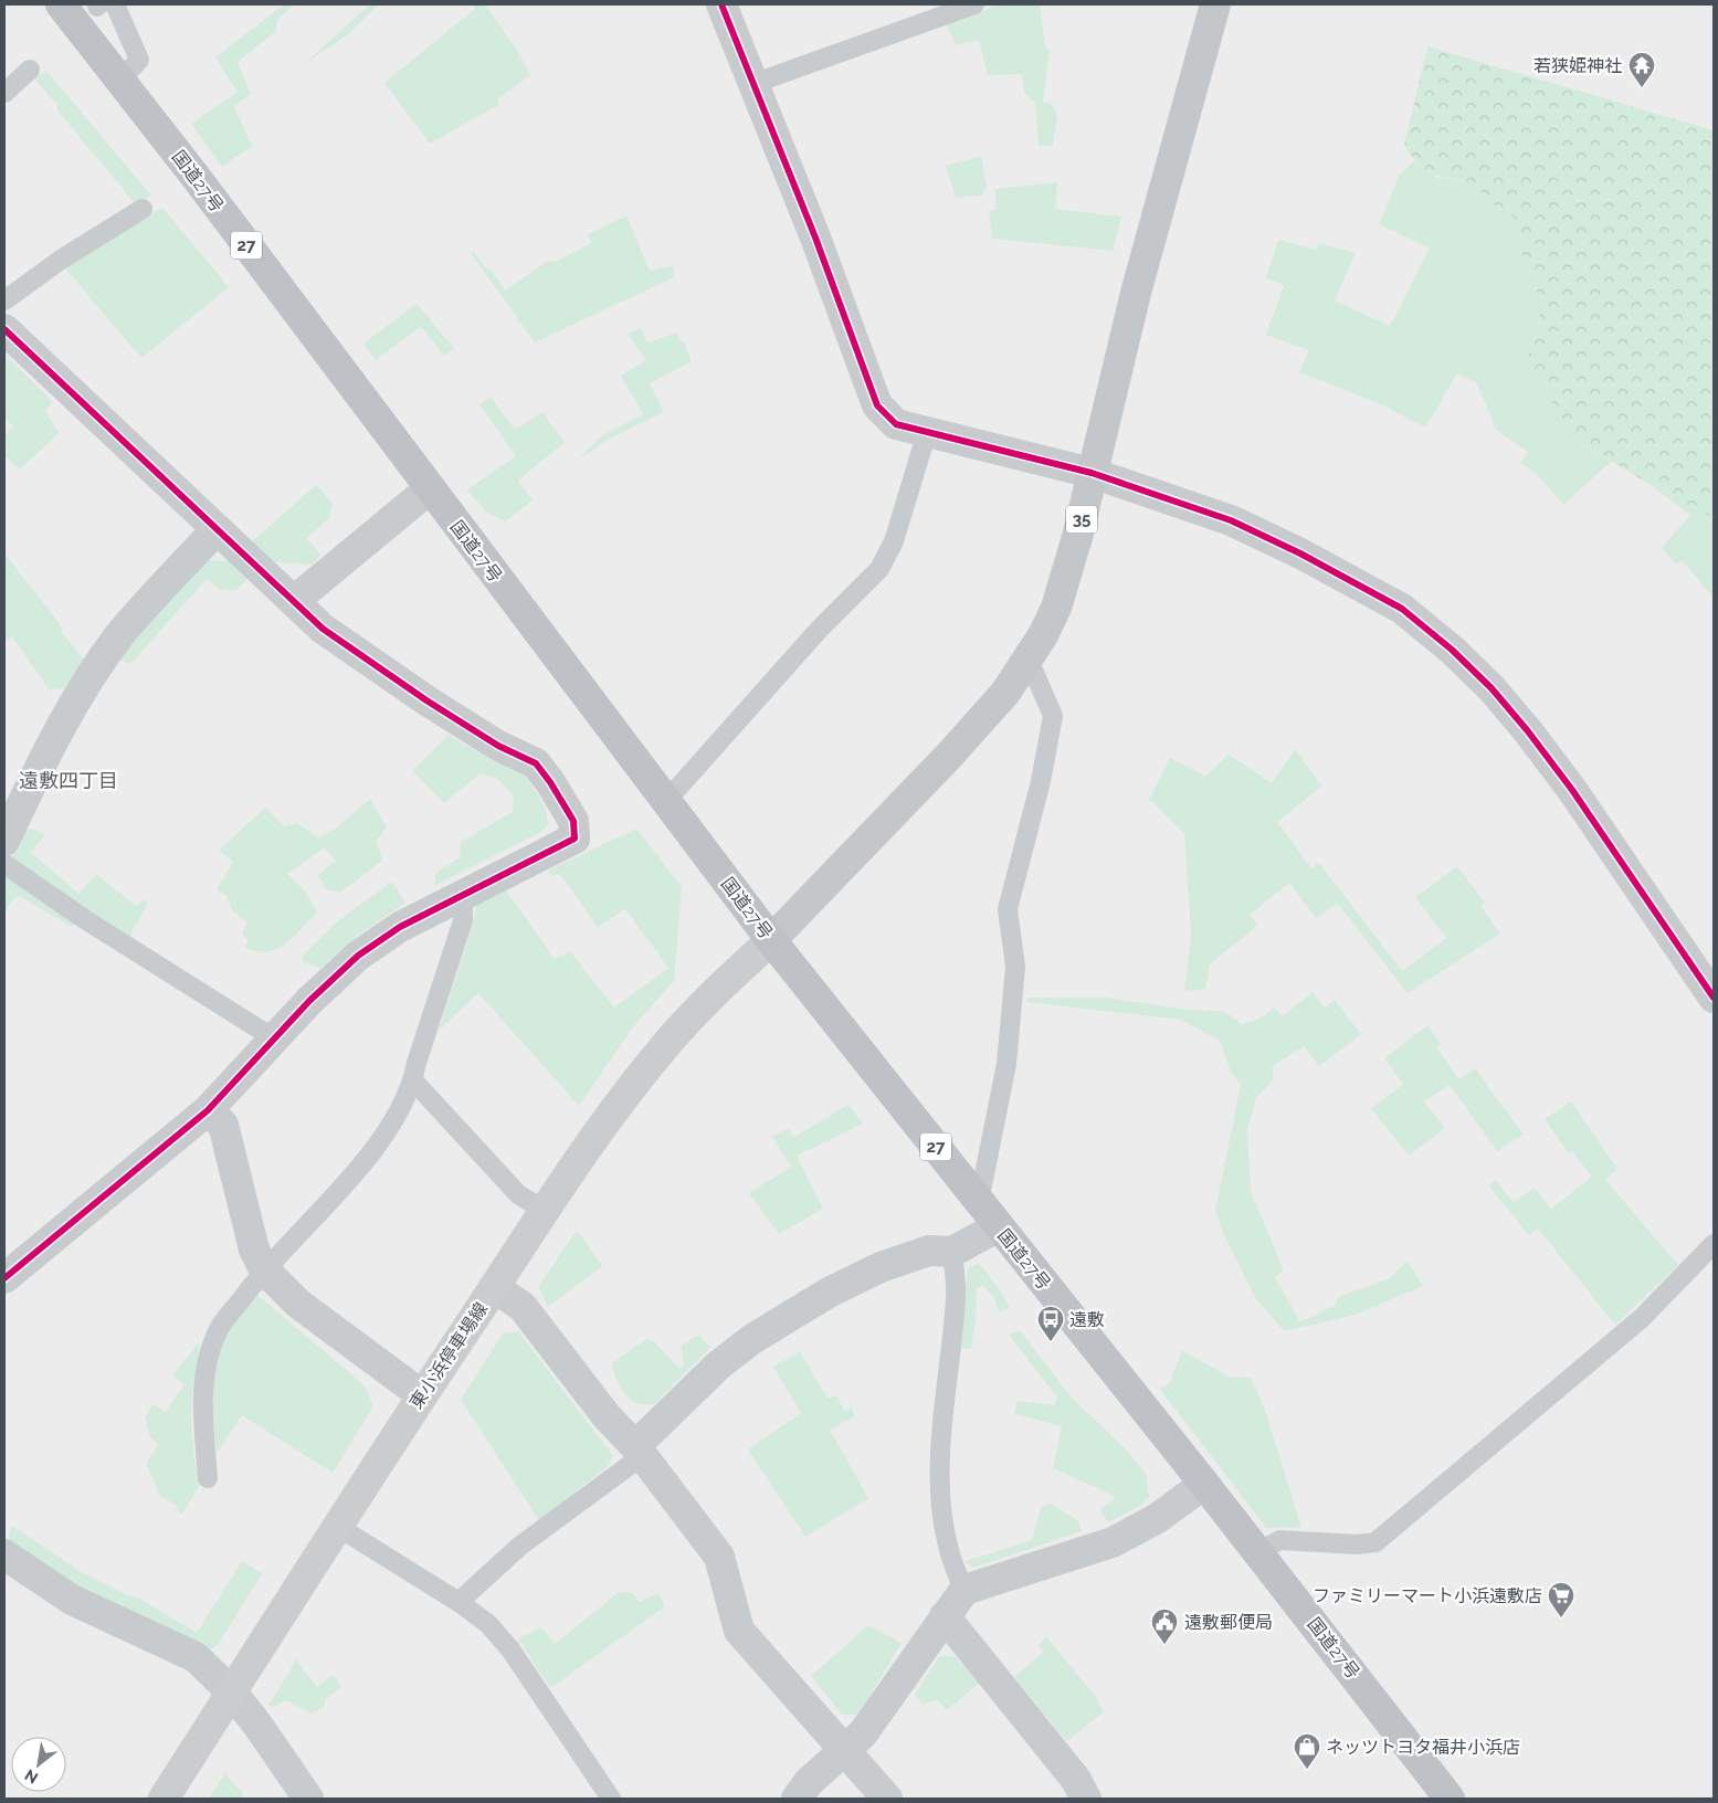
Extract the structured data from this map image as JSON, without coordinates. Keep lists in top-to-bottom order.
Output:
{
  "streets": {
    "highway": ["国道27号", "27"],
    "main road": ["35", "東小浜停車場線"]
  },
  "crossings": [
    ["国道27号", "35"],
    ["国道27号", "東小浜停車場線"],
    ["35", "東小浜停車場線"]
  ],
  "districts": ["遠敷四丁目"],
  "places": {
    "temple": ["若狭姫神社"],
    "bus stop": ["遠敷"],
    "supermarket": ["ファミリーマート小浜遠敷店"],
    "public building": ["遠敷郵便局"],
    "shop": ["ネッツトヨタ福井小浜店"]
  },
  "north": "bottom left"
}
